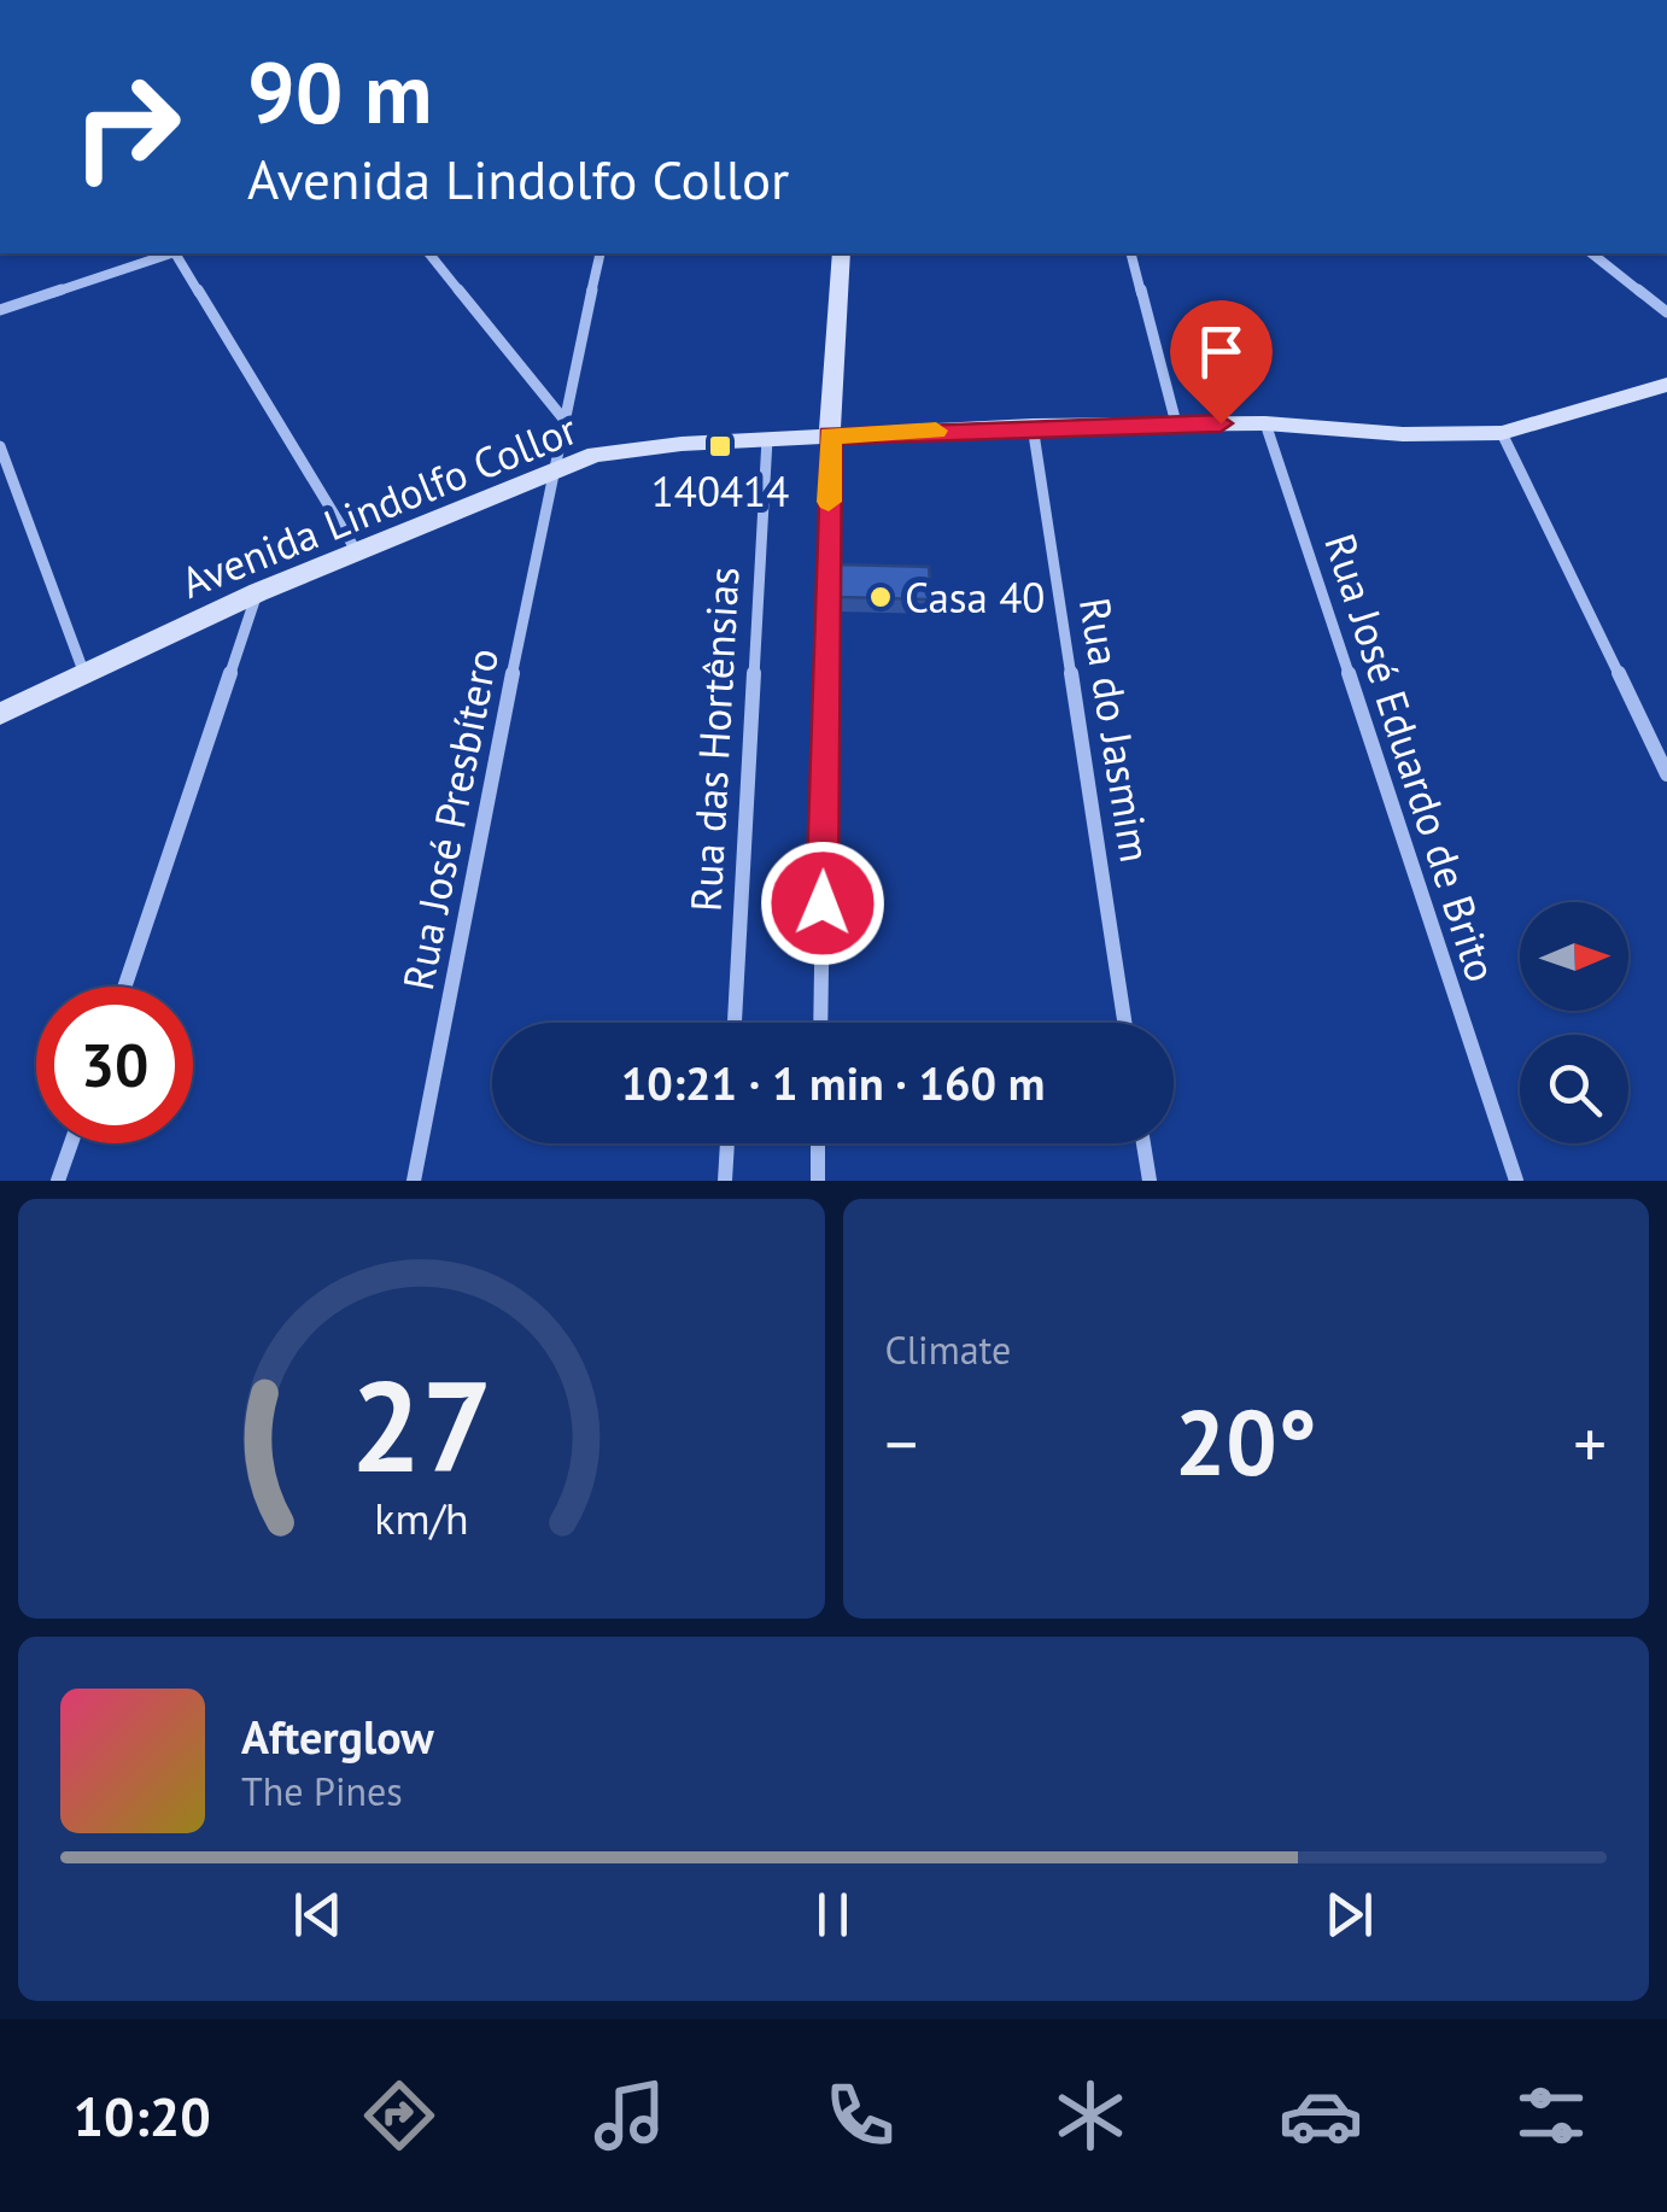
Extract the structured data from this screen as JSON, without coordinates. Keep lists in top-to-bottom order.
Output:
{
  "streets": {
    "main road": ["Avenida Lindolfo Collor"],
    "street": [
      "Rua do Jasmim",
      "Rua das Hortênsias",
      "Rua José Eduardo de Brito",
      "Rua José Presbítero"
    ]
  },
  "crossings": [
    ["Avenida Lindolfo Collor", "Rua do Jasmim"],
    ["Avenida Lindolfo Collor", "Rua das Hortênsias"],
    ["Avenida Lindolfo Collor", "Rua José Eduardo de Brito"],
    ["Avenida Lindolfo Collor", "Rua José Presbítero"]
  ],
  "places": {
    "transit": ["140414"],
    "other": ["Casa 40"]
  },
  "north": "right",
  "page": {
    "turn": ["90 m", "Avenida Lindolfo Collor"],
    "limit": "30",
    "trip": "10:21 · 1 min · 160 m",
    "tile": "Climate",
    "heat": ["−", "20°", "+"],
    "song": ["Afterglow", "The Pines"],
    "tabs": "10:20",
    "gauge": ["27", "km/h"]
  }
}
